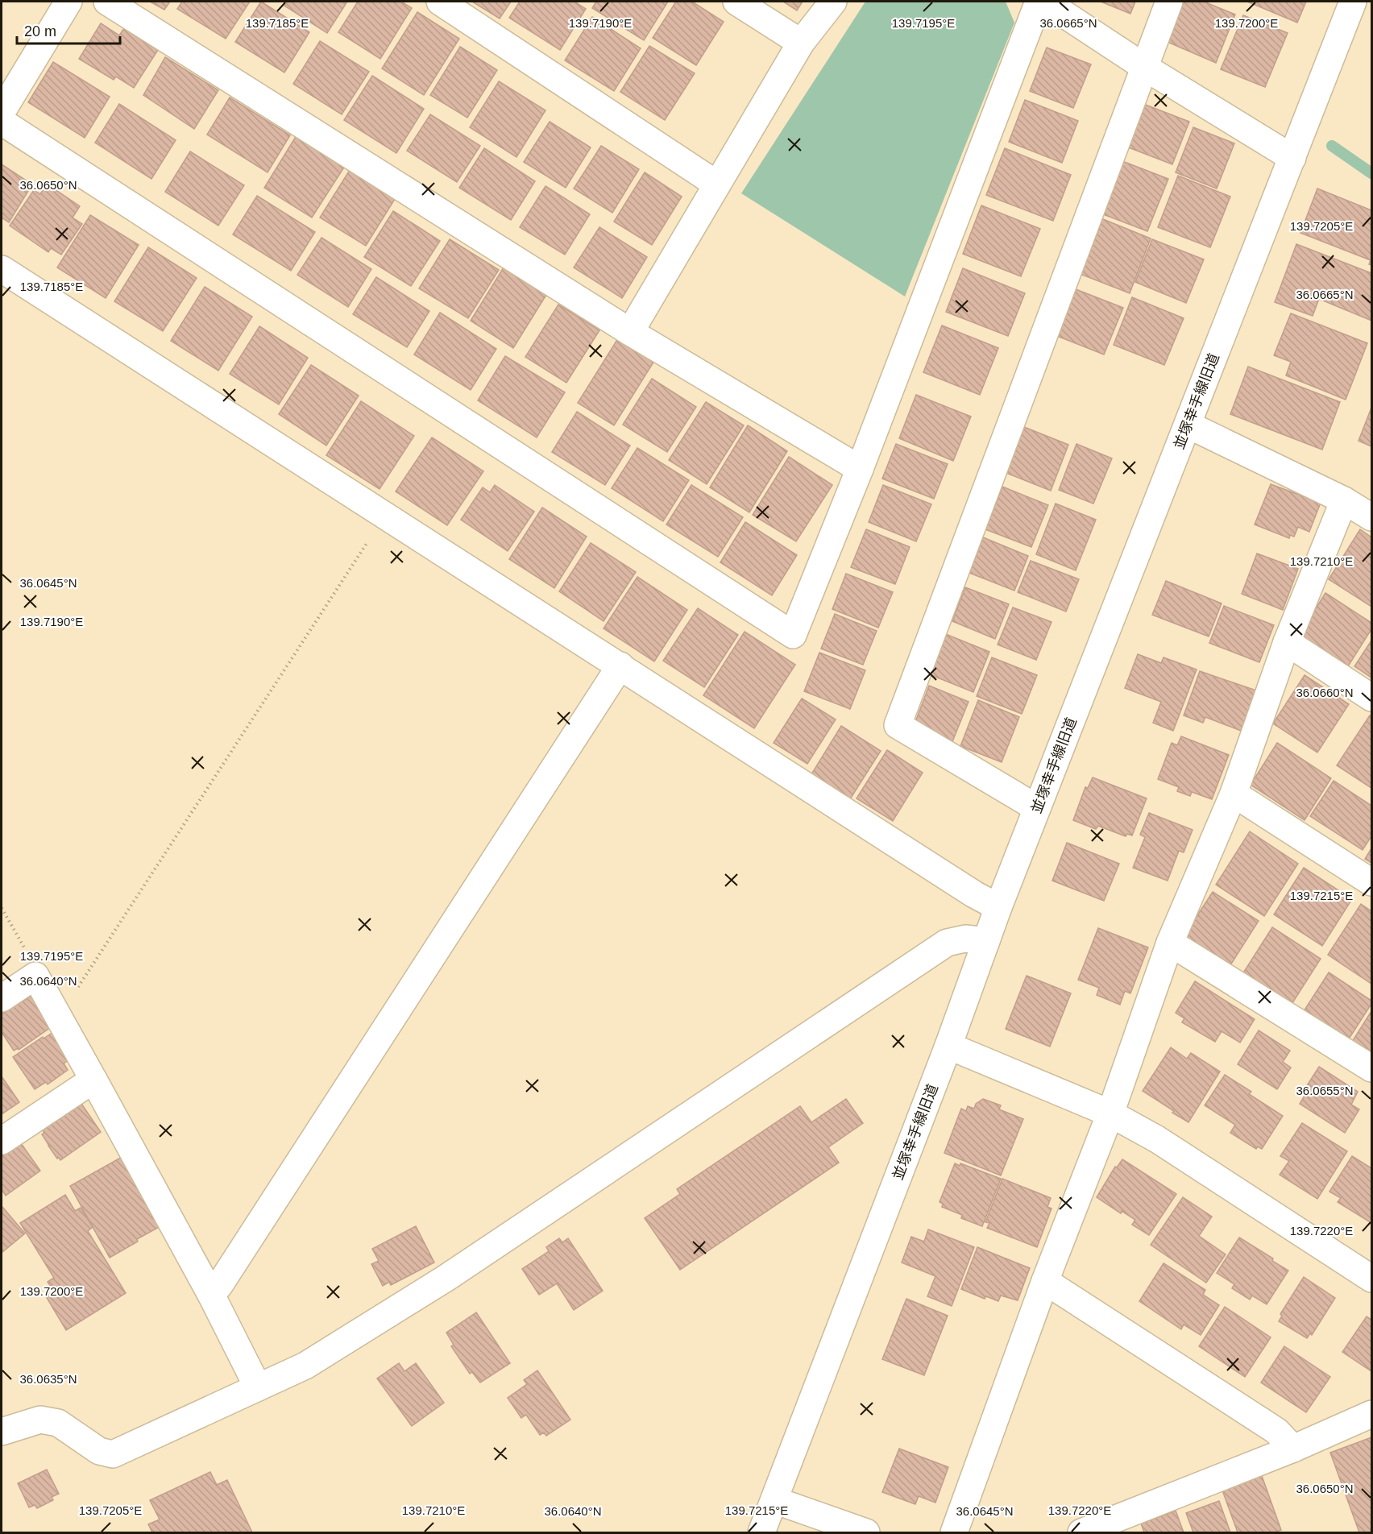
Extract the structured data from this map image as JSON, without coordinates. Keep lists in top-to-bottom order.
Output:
{
  "streets": {
    "street": ["並塚幸手線旧道"]
  },
  "scale_bar": "20 m",
  "coordinates": [
    "36.0665°N",
    "139.7185°E",
    "139.7190°E",
    "139.7195°E",
    "139.7200°E",
    "36.0650°N",
    "139.7205°E",
    "139.7210°E",
    "36.0645°N",
    "36.0660°N",
    "139.7215°E",
    "36.0640°N",
    "36.0655°N",
    "139.7220°E",
    "36.0635°N"
  ]
}
